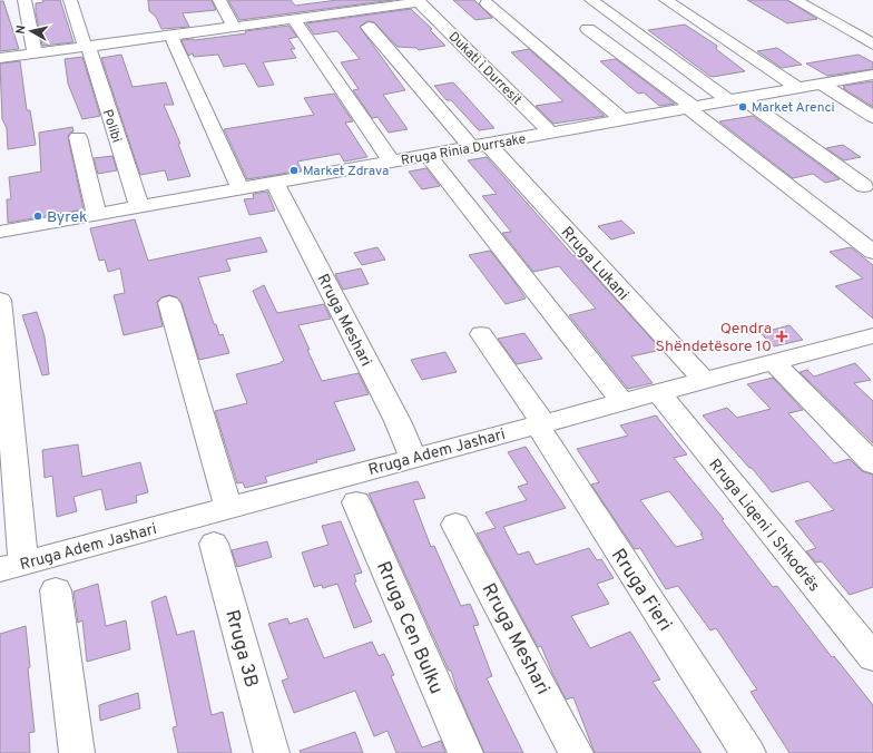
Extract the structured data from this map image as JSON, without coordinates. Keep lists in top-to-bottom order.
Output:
{
  "streets": {
    "street": [
      "Dukati i Durresit",
      "Polibi",
      "Rruga Rinia Durrsake",
      "Rruga Lukani",
      "Rruga Meshari",
      "Rruga Adem Jashari",
      "Rruga Liqeni I Shkodrës",
      "Rruga Fieri",
      "Rruga Cen Bulku",
      "Rruga 3B"
    ]
  },
  "crossings": [
    ["Dukati i Durresit", "Rruga Rinia Durrsake"],
    ["Polibi", "Rruga Rinia Durrsake"],
    ["Rruga Rinia Durrsake", "Rruga Lukani"],
    ["Rruga Rinia Durrsake", "Rruga Meshari"],
    ["Rruga Lukani", "Rruga Adem Jashari"],
    ["Rruga Meshari", "Rruga Adem Jashari"],
    ["Rruga Adem Jashari", "Rruga Liqeni I Shkodrës"],
    ["Rruga Adem Jashari", "Rruga Fieri"]
  ],
  "places": {
    "other": ["Market Arenci", "Market Zdrava", "Byrek"],
    "health": ["Qendra Shëndetësore 10"]
  },
  "north": "left"
}
